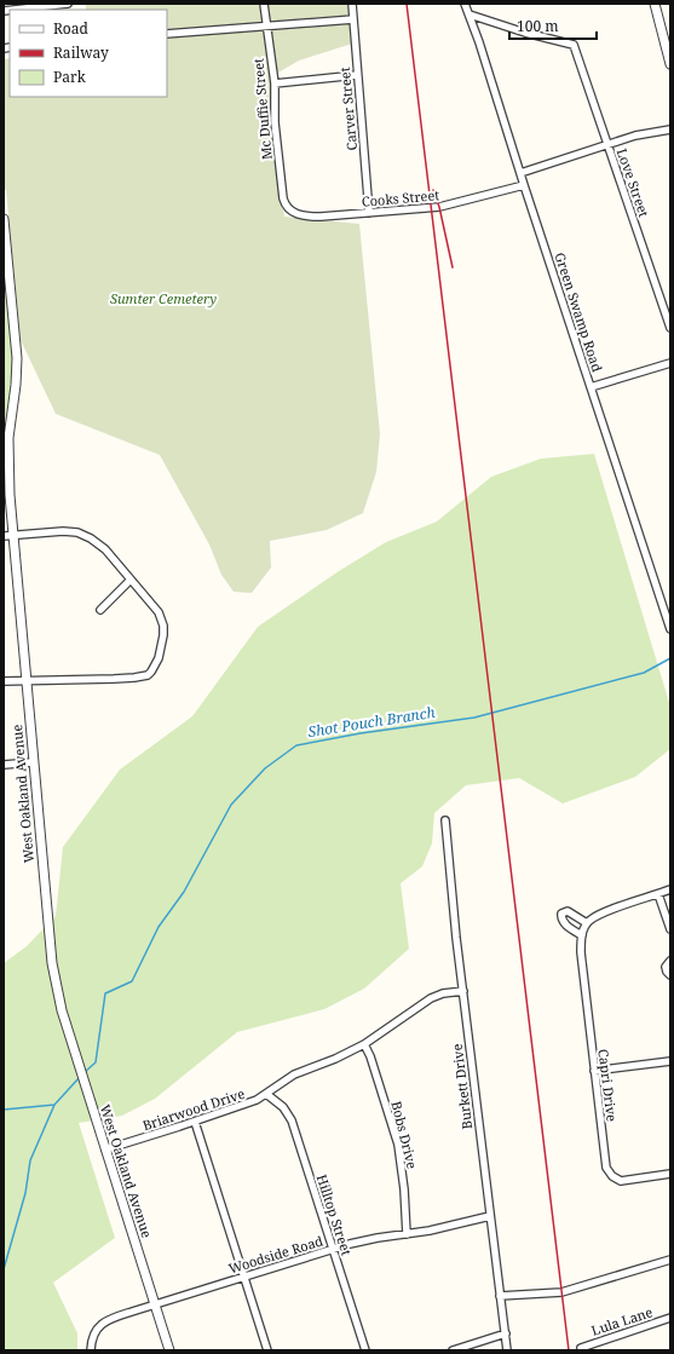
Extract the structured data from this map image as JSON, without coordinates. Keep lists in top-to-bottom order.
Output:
{
  "streets": {
    "street": [
      "Mc Duffie Street",
      "Carver Street",
      "Love Street",
      "Cooks Street",
      "Green Swamp Road",
      "West Oakland Avenue",
      "Capri Drive",
      "Burkett Drive",
      "Briarwood Drive",
      "Bobs Drive",
      "Hilltop Street",
      "Woodside Road",
      "Lula Lane"
    ]
  },
  "crossings": [
    ["Mc Duffie Street", "Cooks Street"],
    ["Carver Street", "Cooks Street"],
    ["Love Street", "Green Swamp Road"],
    ["Cooks Street", "Green Swamp Road"],
    ["West Oakland Avenue", "Briarwood Drive"],
    ["West Oakland Avenue", "Woodside Road"],
    ["Burkett Drive", "Briarwood Drive"],
    ["Burkett Drive", "Woodside Road"],
    ["Briarwood Drive", "Bobs Drive"],
    ["Briarwood Drive", "Hilltop Street"],
    ["Bobs Drive", "Woodside Road"],
    ["Hilltop Street", "Woodside Road"]
  ],
  "water": ["Shot Pouch Branch"],
  "parks": ["Sumter Cemetery"],
  "legend": ["Road", "Railway", "Park"],
  "scale_bar": "100 m"
}
